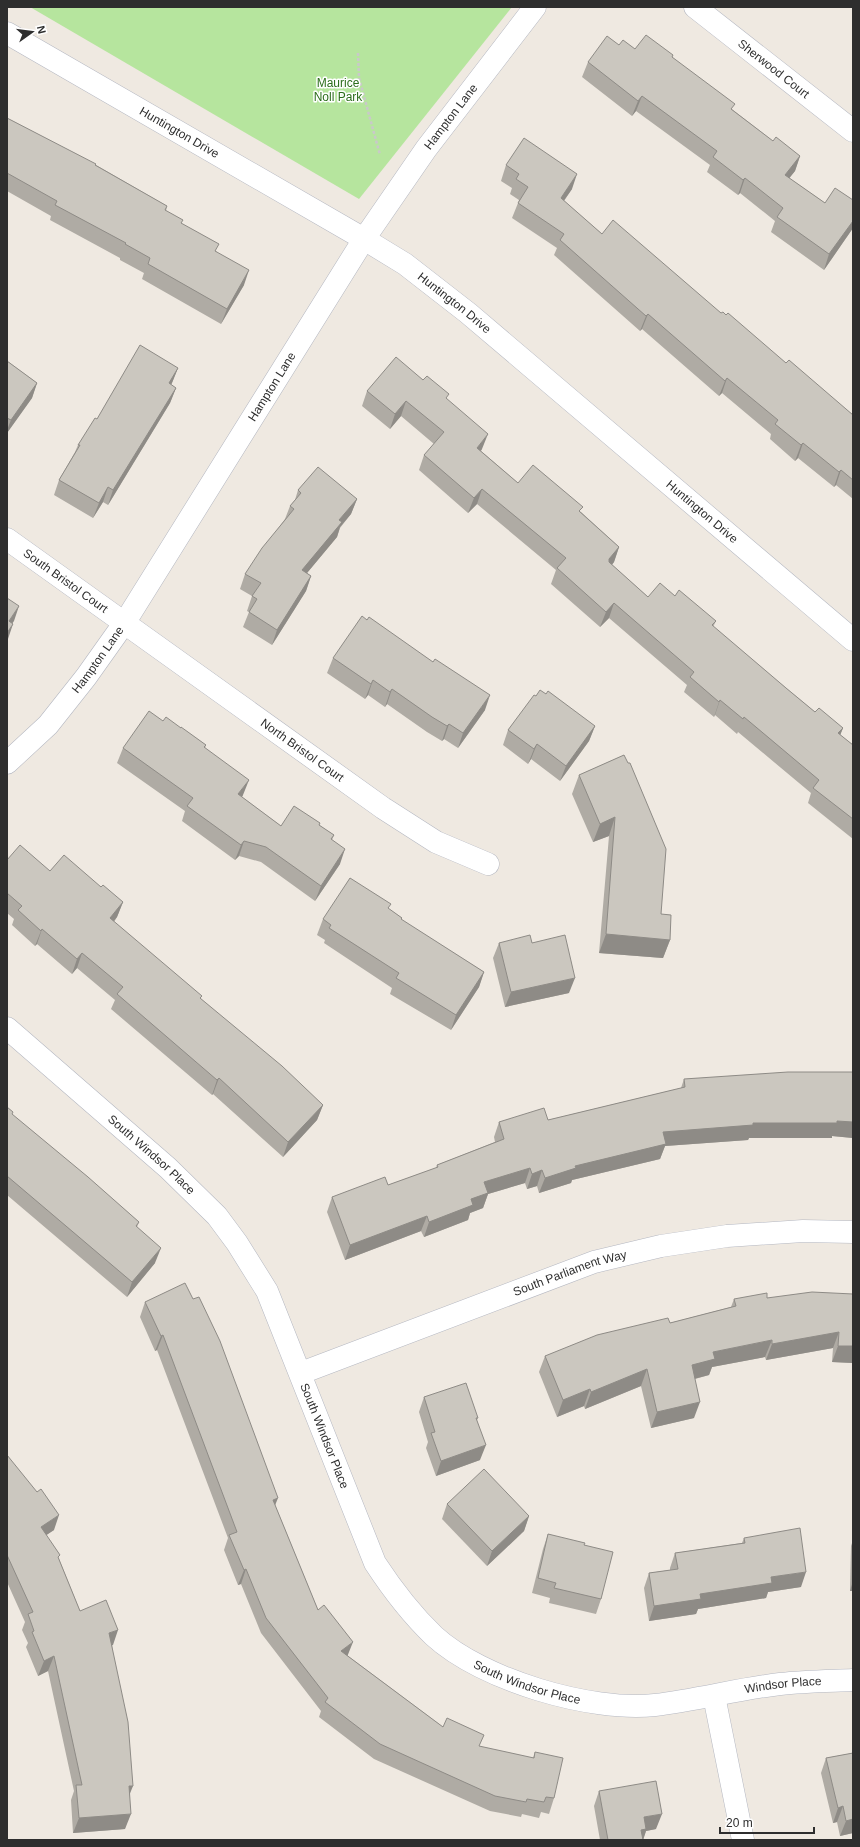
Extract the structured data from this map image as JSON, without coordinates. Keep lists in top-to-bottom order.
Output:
{
  "streets": {
    "street": [
      "Sherwood Court",
      "Hampton Lane",
      "Huntington Drive",
      "South Bristol Court",
      "North Bristol Court",
      "South Windsor Place",
      "South Parliament Way",
      "Windsor Place"
    ]
  },
  "crossings": [
    ["Hampton Lane", "Huntington Drive"],
    ["Hampton Lane", "South Bristol Court"],
    ["Hampton Lane", "North Bristol Court"],
    ["South Bristol Court", "North Bristol Court"],
    ["South Windsor Place", "South Parliament Way"],
    ["South Windsor Place", "Windsor Place"]
  ],
  "parks": ["Maurice Noll Park"],
  "scale_bar": "20 m",
  "north": "right"
}
